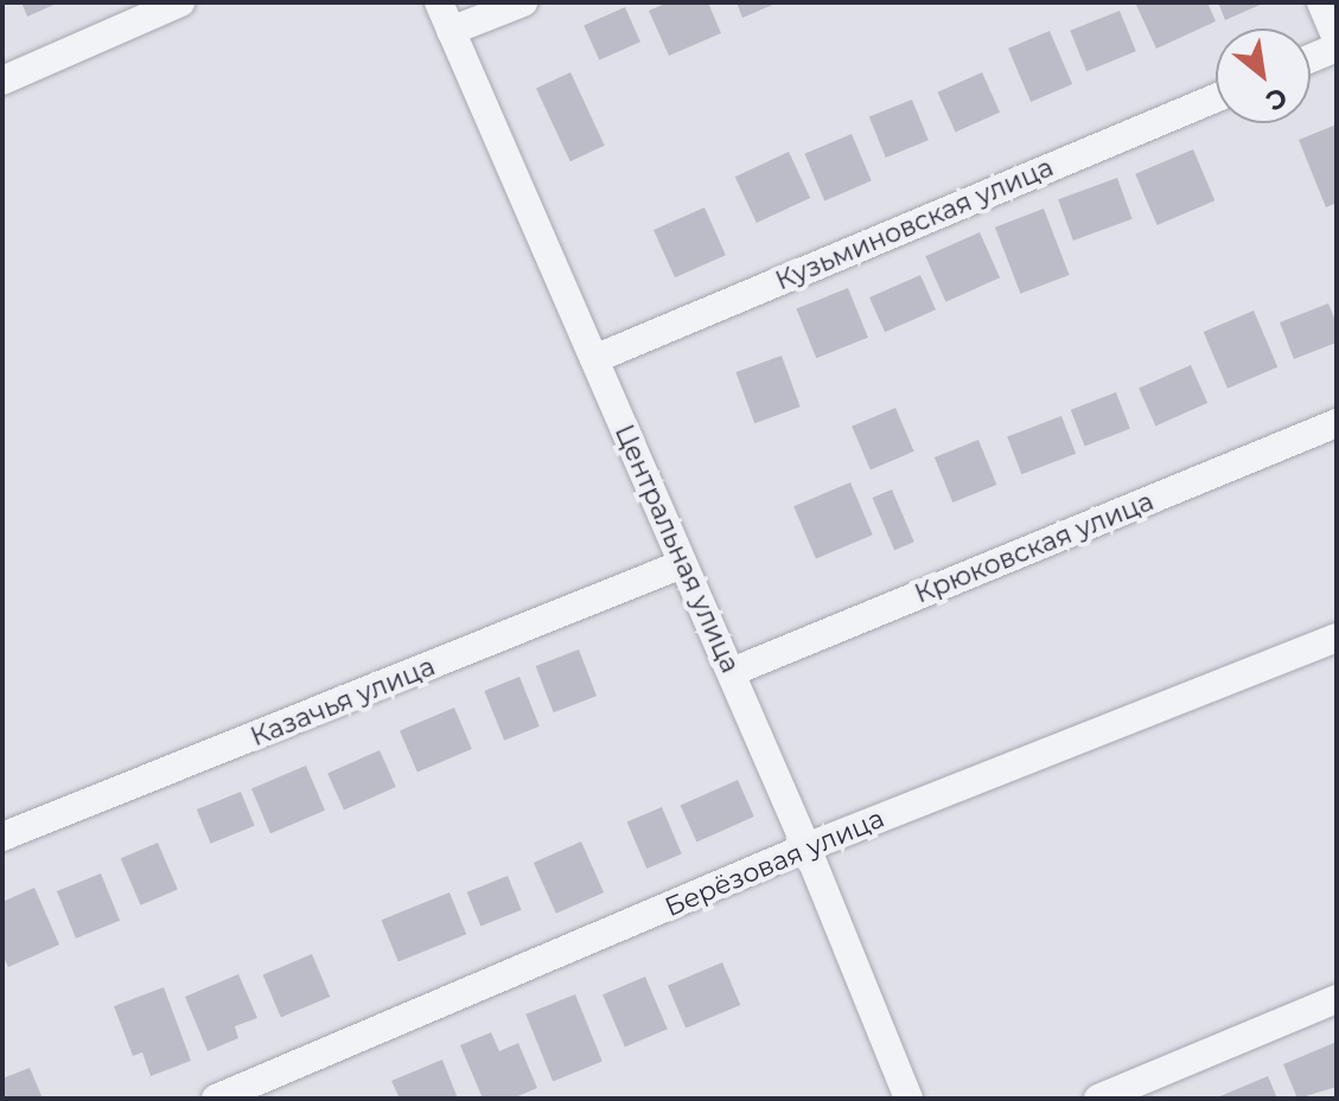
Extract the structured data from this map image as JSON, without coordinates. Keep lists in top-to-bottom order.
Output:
{
  "streets": {
    "street": [
      "Кузьминовская улица",
      "Крюковская улица",
      "Центральная улица",
      "Казачья улица",
      "Берёзовая улица"
    ]
  },
  "crossings": [
    ["Кузьминовская улица", "Центральная улица"],
    ["Крюковская улица", "Центральная улица"],
    ["Центральная улица", "Казачья улица"],
    ["Центральная улица", "Берёзовая улица"]
  ],
  "north": "bottom right"
}
